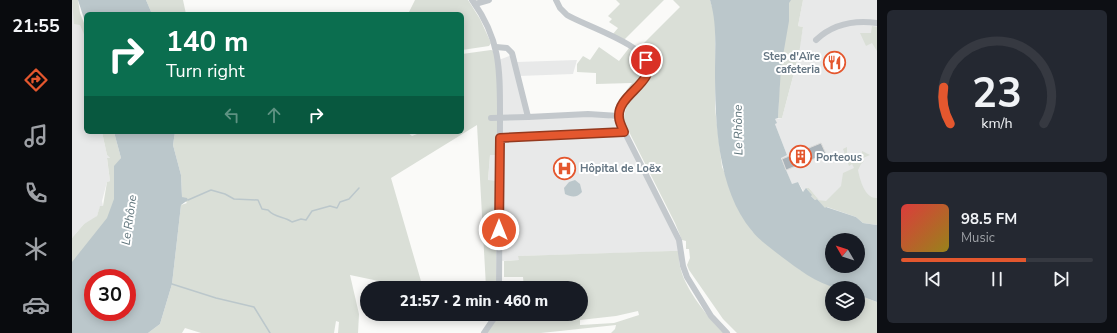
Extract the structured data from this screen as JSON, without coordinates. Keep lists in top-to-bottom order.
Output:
{
  "water": ["Le Rhône"],
  "places": {
    "restaurant": ["Step d'Aïre cafeteria"],
    "building": ["Porteous"],
    "hospital": ["Hôpital de Loëx"]
  },
  "north": "top left",
  "page": {
    "tabs": "21:55",
    "turn": ["140 m", "Turn right"],
    "song": ["98.5 FM", "Music"],
    "limit": "30",
    "trip": "21:57 · 2 min · 460 m",
    "gauge": ["23", "km/h"]
  }
}
